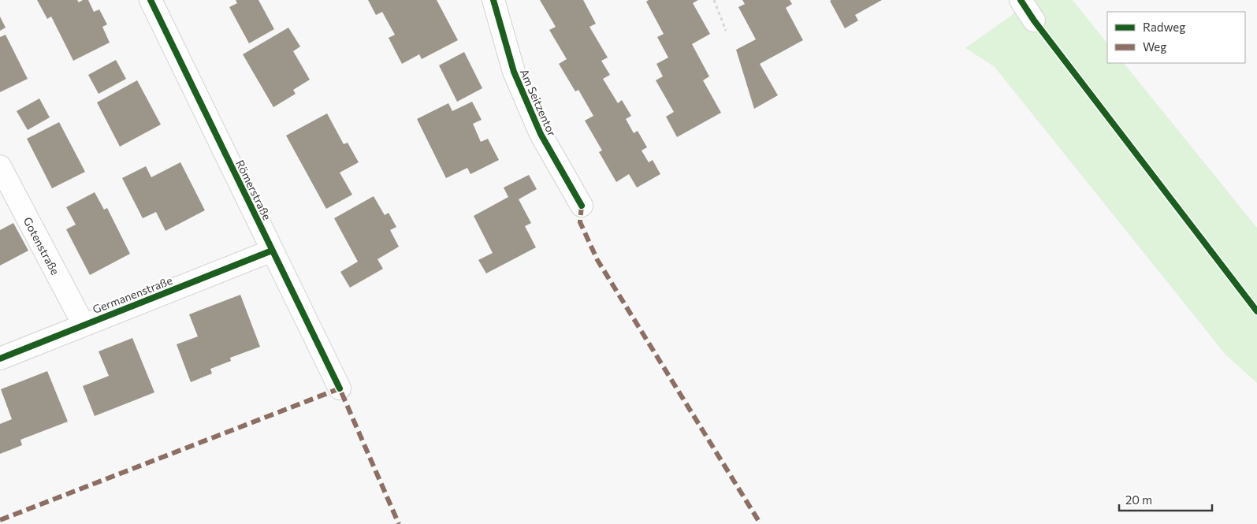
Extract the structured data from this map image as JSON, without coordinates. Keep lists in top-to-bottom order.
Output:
{
  "streets": {
    "street": [
      "Am Seitzentor",
      "Römerstraße",
      "Gotenstraße",
      "Germanenstraße"
    ]
  },
  "crossings": [
    ["Römerstraße", "Germanenstraße"],
    ["Gotenstraße", "Germanenstraße"]
  ],
  "legend": ["Radweg", "Weg"],
  "scale_bar": "20 m"
}
